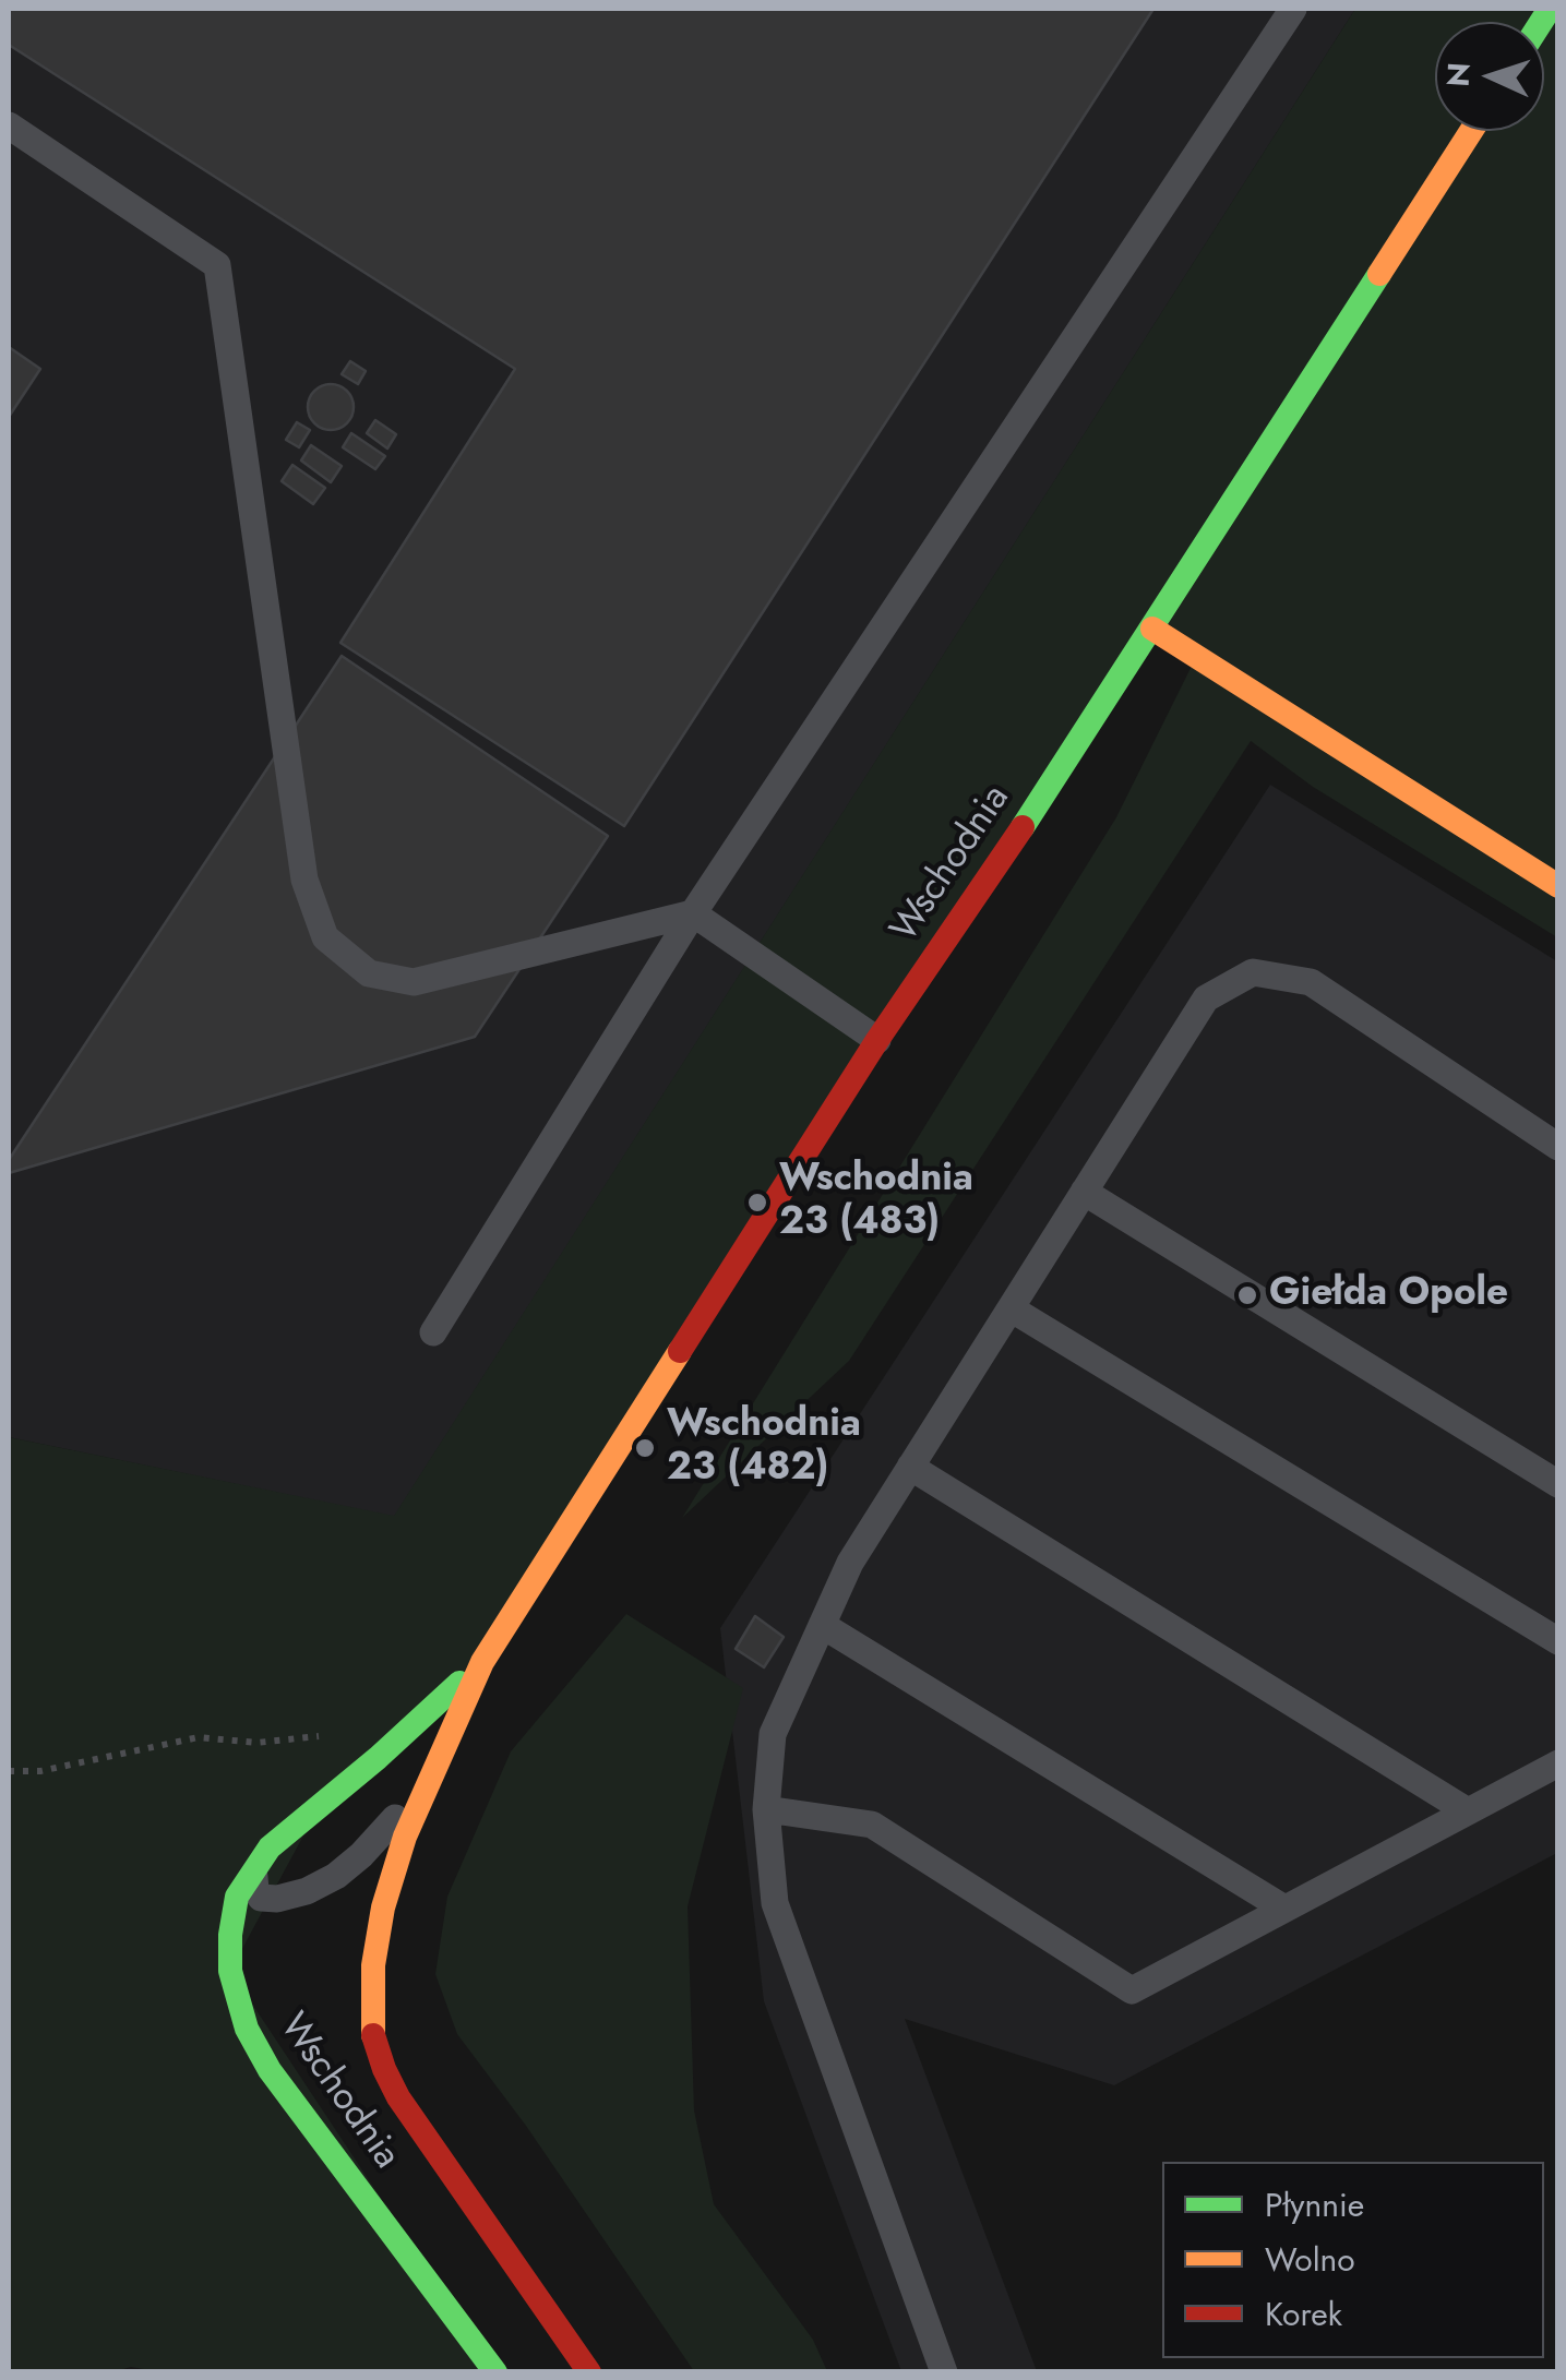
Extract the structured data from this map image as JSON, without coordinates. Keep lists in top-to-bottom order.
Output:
{
  "streets": {
    "street": ["Wschodnia"]
  },
  "places": ["Wschodnia 23 (483)", "Giełda Opole", "Wschodnia 23 (482)"],
  "legend": ["Płynnie", "Wolno", "Korek"],
  "north": "left"
}
